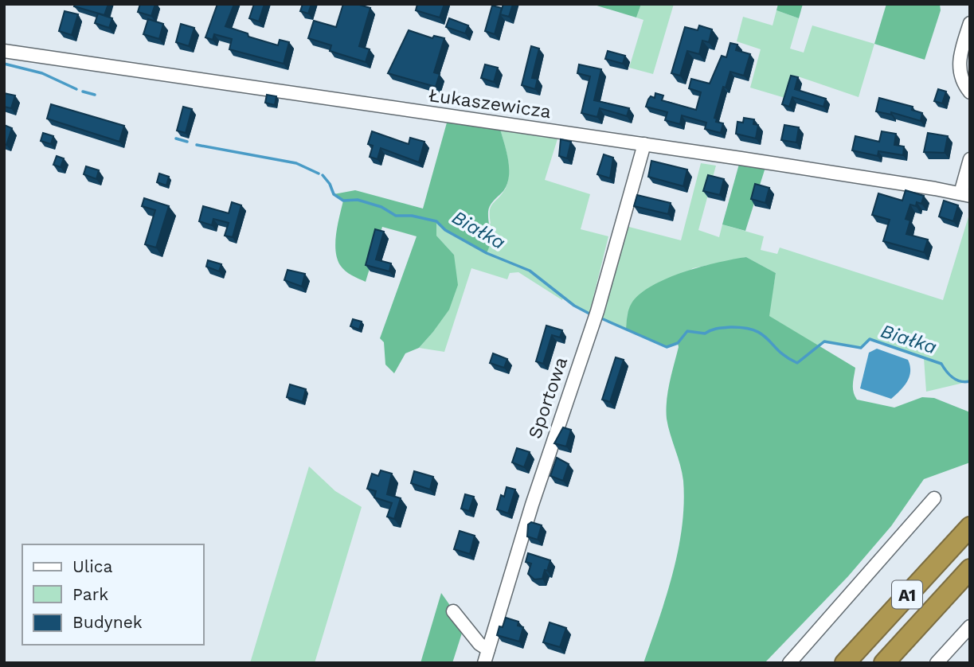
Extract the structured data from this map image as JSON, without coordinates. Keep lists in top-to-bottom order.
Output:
{
  "streets": {
    "highway": ["A1"],
    "street": ["Łukaszewicza", "Sportowa"]
  },
  "crossings": [
    ["Łukaszewicza", "Sportowa"]
  ],
  "water": ["Białka"],
  "legend": ["Ulica", "Park", "Budynek"]
}
